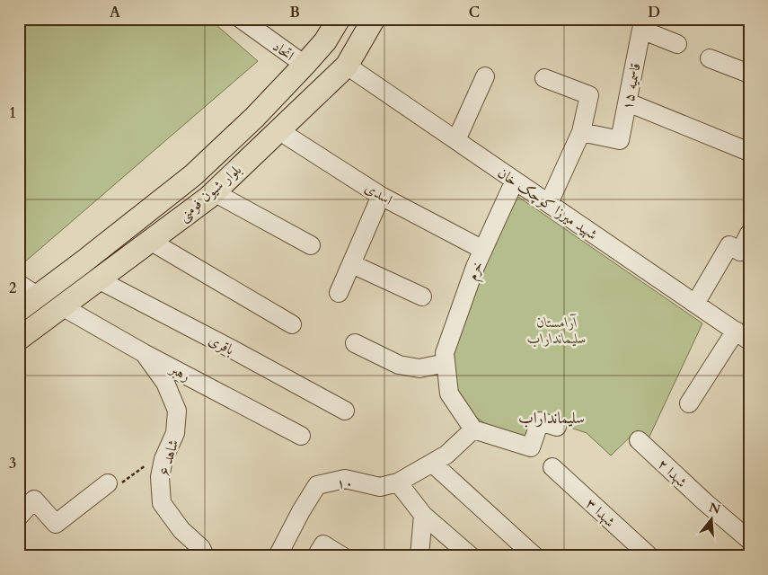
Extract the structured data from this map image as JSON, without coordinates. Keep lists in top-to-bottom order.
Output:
{
  "streets": {
    "main road": ["بلوار شیون فومنی"],
    "street": [
      "اتحاد",
      "قاسمیه ۱۵",
      "اسدی",
      "شهید میرزا کوچک خان",
      "خرم",
      "باقری",
      "رهبر",
      "شاهد ۶",
      "شهدا ۲",
      "۱۰",
      "شهدا ۳"
    ]
  },
  "crossings": [
    ["اتحاد", "بلوار شیون فومنی"],
    ["بلوار شیون فومنی", "اسدی"],
    ["بلوار شیون فومنی", "شهید میرزا کوچک خان"],
    ["بلوار شیون فومنی", "باقری"],
    ["بلوار شیون فومنی", "رهبر"],
    ["اسدی", "خرم"],
    ["شهید میرزا کوچک خان", "خرم"],
    ["خرم", "۱۰"],
    ["رهبر", "شاهد ۶"]
  ],
  "districts": ["سلیمانداراب"],
  "parks": ["آرامستان سلیمانداراب"],
  "north": "top",
  "grid": {
    "columns": [
      "A",
      "B",
      "C",
      "D"
    ],
    "rows": ["1", "2", "3"]
  }
}
